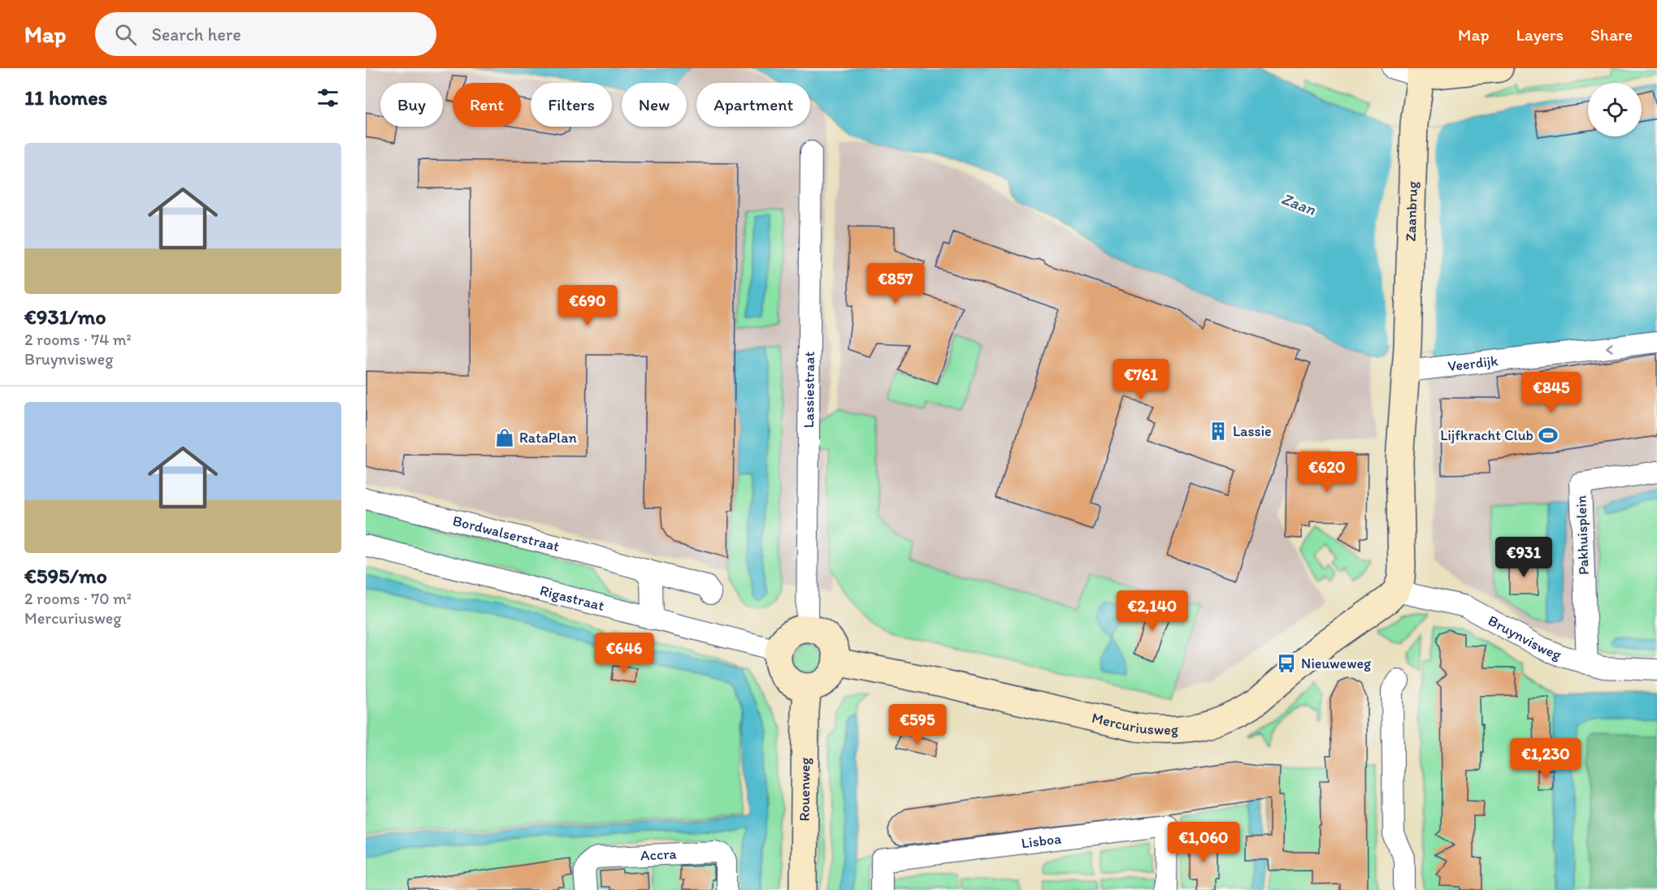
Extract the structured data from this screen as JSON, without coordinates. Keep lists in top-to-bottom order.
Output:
{
  "streets": {
    "main road": ["Zaanbrug", "Mercuriusweg", "Rouenweg"],
    "street": [
      "Veerdijk",
      "Lassiestraat",
      "Bordwalserstraat",
      "Pakhuisplein",
      "Rigastraat",
      "Bruynvisweg",
      "Lisboa",
      "Accra"
    ]
  },
  "crossings": [
    ["Zaanbrug", "Veerdijk"],
    ["Lassiestraat", "Rigastraat"],
    ["Lassiestraat", "Mercuriusweg"],
    ["Lassiestraat", "Rouenweg"],
    ["Pakhuisplein", "Bruynvisweg"],
    ["Rigastraat", "Mercuriusweg"],
    ["Rigastraat", "Rouenweg"],
    ["Bruynvisweg", "Mercuriusweg"],
    ["Mercuriusweg", "Rouenweg"]
  ],
  "one_way": ["Veerdijk"],
  "water": ["Zaan"],
  "places": {
    "building": ["Lassie"],
    "sports": ["Lijfkracht Club"],
    "shop": ["RataPlan"],
    "bus stop": ["Nieuweweg"]
  },
  "page": {
    "header": "Map",
    "search": "Search here",
    "nav": ["Map", "Layers", "Share"],
    "heading": "11 homes",
    "chip": [
      "Buy",
      "Rent",
      "Filters",
      "New",
      "Apartment"
    ],
    "list": [
      {
        "name": "€931/mo",
        "note": "2 rooms · 74 m² · Bruynvisweg"
      },
      {
        "name": "€595/mo",
        "note": "2 rooms · 70 m² · Mercuriusweg"
      }
    ],
    "price": [
      "€857",
      "€690",
      "€761",
      "€845",
      "€620",
      "€931",
      "€2,140",
      "€646",
      "€595",
      "€1,230",
      "€1,060"
    ]
  }
}
